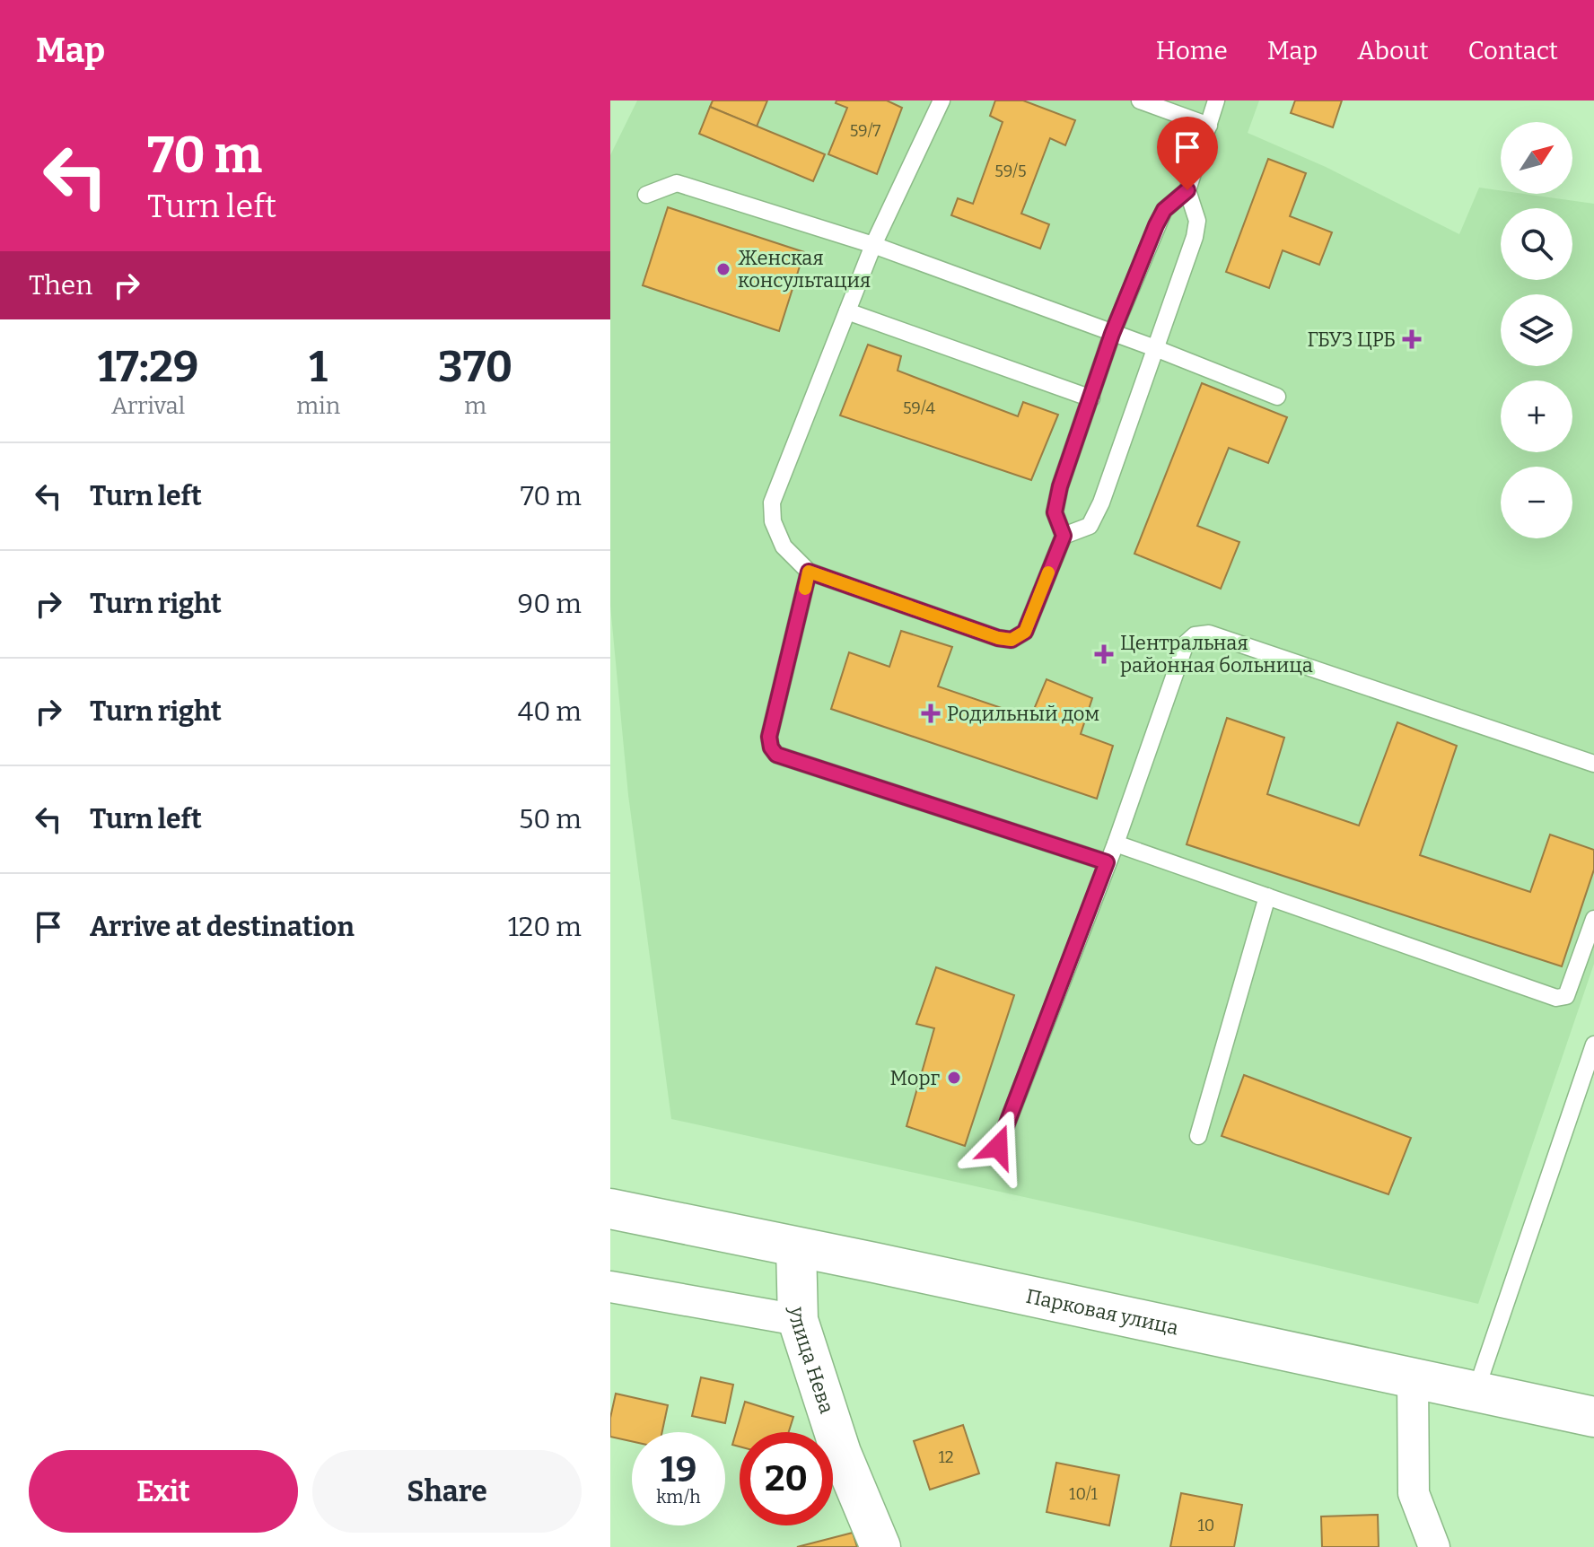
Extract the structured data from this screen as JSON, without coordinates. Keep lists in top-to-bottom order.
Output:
{
  "streets": {
    "main road": ["Парковая улица", "улица Нева"]
  },
  "crossings": [
    ["Парковая улица", "улица Нева"]
  ],
  "places": {
    "other": ["Женская консультация", "Морг"],
    "health": ["ГБУЗ ЦРБ", "Центральная районная больница", "Родильный дом"]
  },
  "house_numbers": [
    "59/7",
    "59/5",
    "59/4",
    "12",
    "10/1",
    "10"
  ],
  "north": "top right",
  "page": {
    "header": "Map",
    "nav": [
      "Home",
      "Map",
      "About",
      "Contact"
    ],
    "turn": ["70 m", "Turn left"],
    "map_buttons": ["+", "−"],
    "then": "Then",
    "eta": [
      "17:29",
      "Arrival",
      "1",
      "min",
      "370",
      "m"
    ],
    "list": [
      {
        "name": "Turn left",
        "value": "70 m"
      },
      {
        "name": "Turn right",
        "value": "90 m"
      },
      {
        "name": "Turn right",
        "value": "40 m"
      },
      {
        "name": "Turn left",
        "value": "50 m"
      },
      {
        "name": "Arrive at destination",
        "value": "120 m"
      }
    ],
    "speed": "19 km/h",
    "limit": "20",
    "buttons": ["Exit", "Share"]
  }
}
